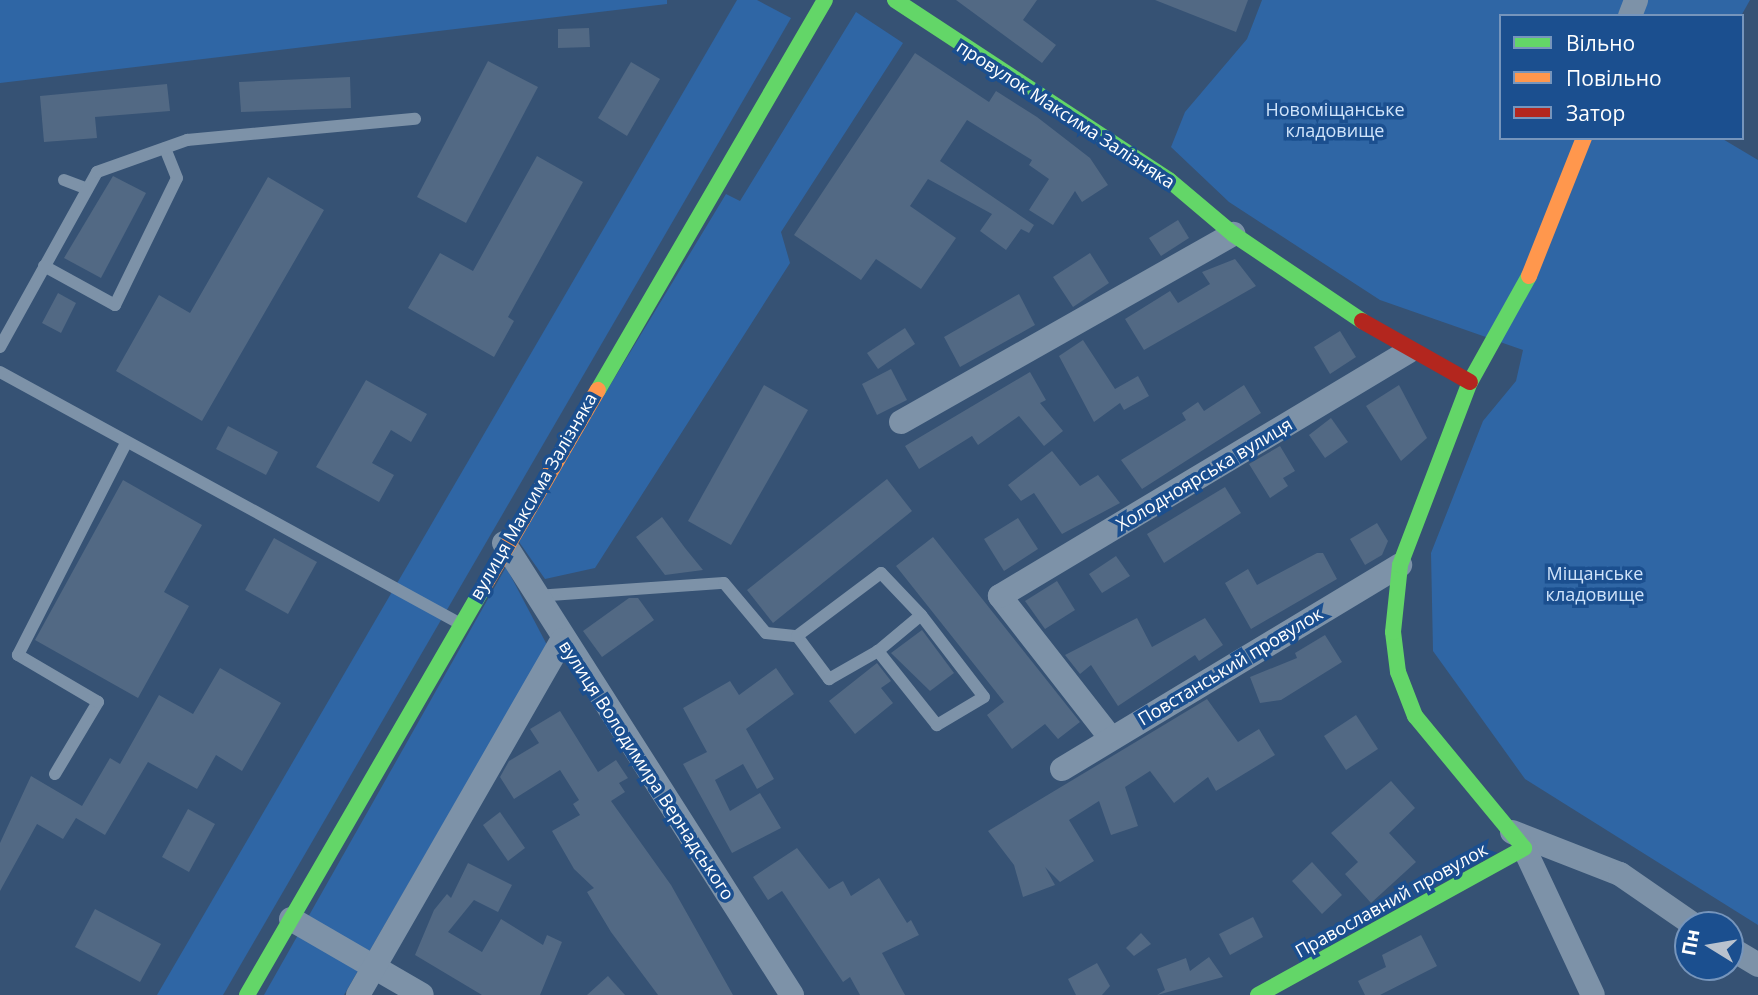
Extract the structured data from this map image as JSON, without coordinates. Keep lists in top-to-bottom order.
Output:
{
  "streets": {
    "street": [
      "провулок Максима Залізняка",
      "Холодноярська вулиця",
      "вулиця Максима Залізняка",
      "Повстанський провулок",
      "вулиця Володимира Вернадського",
      "Православний провулок"
    ]
  },
  "crossings": [
    ["провулок Максима Залізняка", "Холодноярська вулиця"],
    ["Холодноярська вулиця", "Повстанський провулок"],
    ["вулиця Максима Залізняка", "вулиця Володимира Вернадського"]
  ],
  "parks": ["Новоміщанське кладовище", "Міщанське кладовище"],
  "legend": ["Вільно", "Повільно", "Затор"],
  "north": "left"
}
